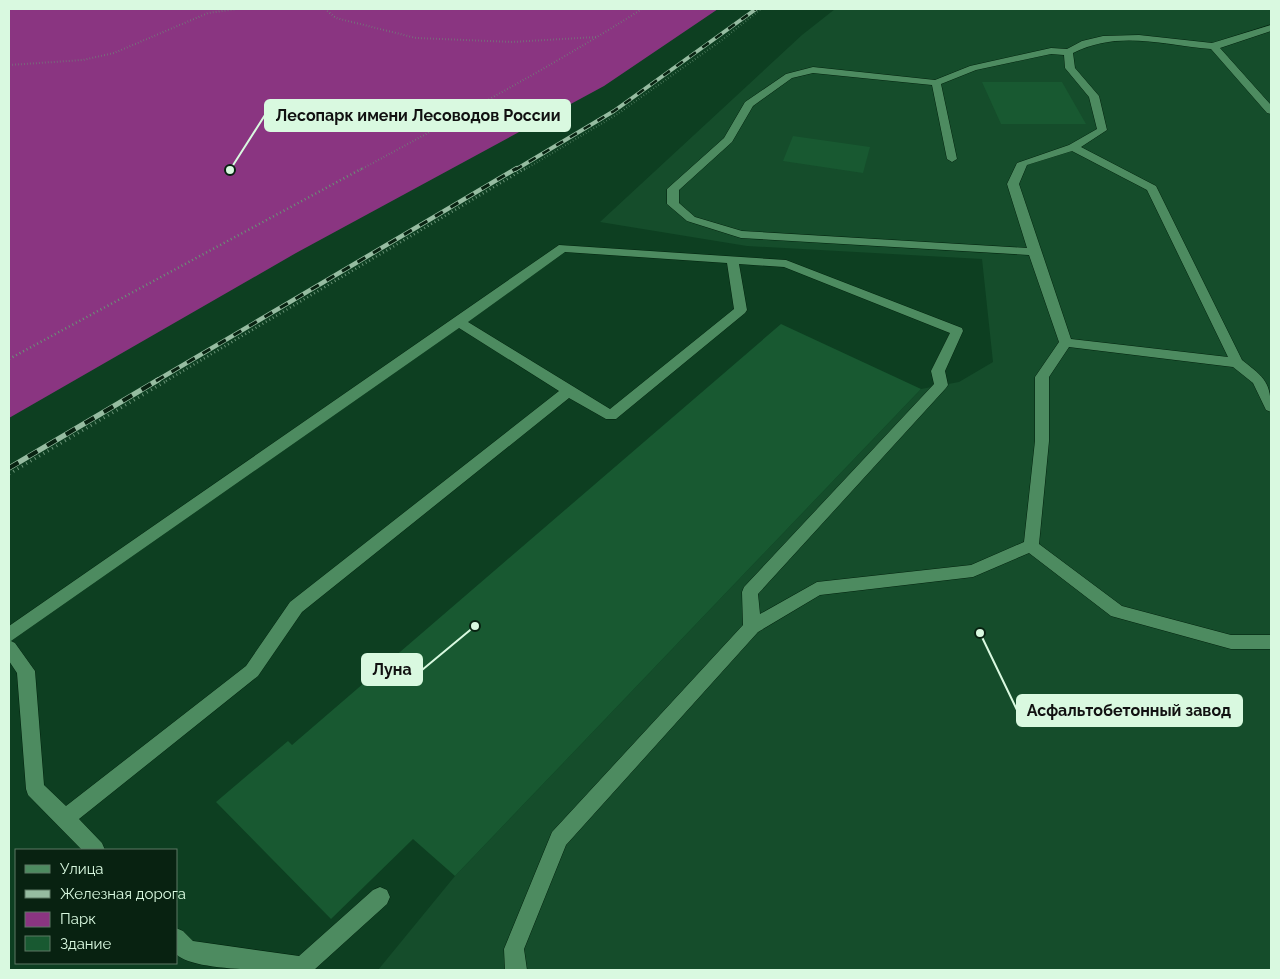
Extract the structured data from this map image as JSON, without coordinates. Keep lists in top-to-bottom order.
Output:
{
  "places": ["Лесопарк имени Лесоводов России", "Луна", "Асфальтобетонный завод"],
  "legend": [
    "Улица",
    "Железная дорога",
    "Парк",
    "Здание"
  ]
}
